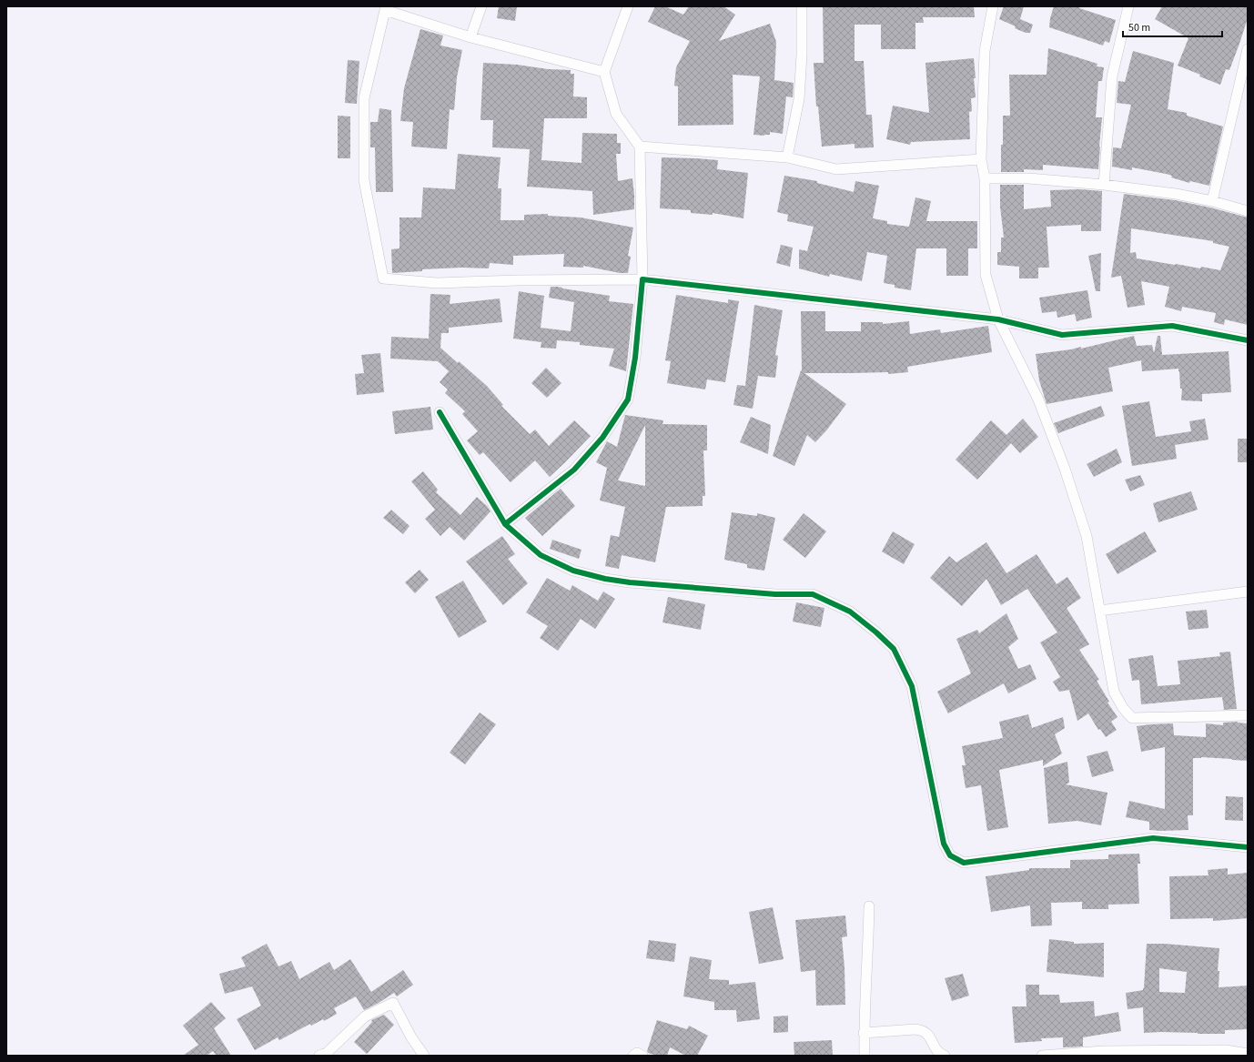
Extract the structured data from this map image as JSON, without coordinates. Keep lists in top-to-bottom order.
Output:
{
  "scale_bar": "50 m"
}
